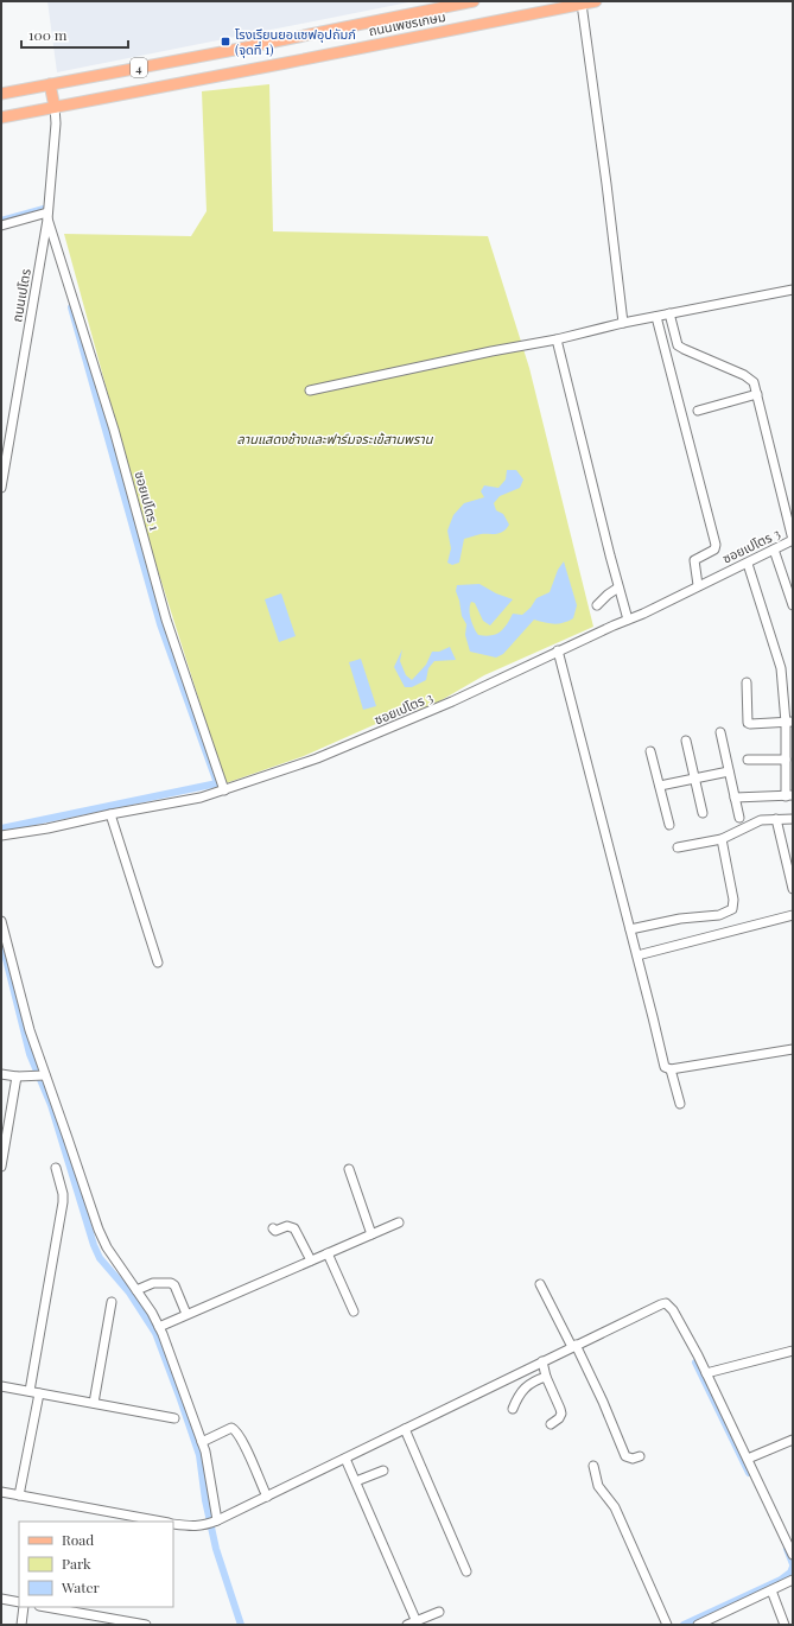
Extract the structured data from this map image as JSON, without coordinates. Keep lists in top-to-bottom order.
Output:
{
  "streets": {
    "main road": ["ถนนเพชรเกษม", "4"],
    "street": ["ถนนเปโตร", "ซอยเปโตร 1", "ซอยเปโตร 3"]
  },
  "crossings": [
    ["ถนนเพชรเกษม", "ถนนเปโตร"],
    ["ถนนเปโตร", "ซอยเปโตร 1"],
    ["ซอยเปโตร 1", "ซอยเปโตร 3"]
  ],
  "parks": ["ลานแสดงช้างและฟาร์มจระเข้สามพราน"],
  "places": {
    "transit": ["โรงเรียนยอแซฟอุปถัมภ์ (จุดที่ 1)"]
  },
  "legend": ["Road", "Park", "Water"],
  "scale_bar": "100 m"
}
